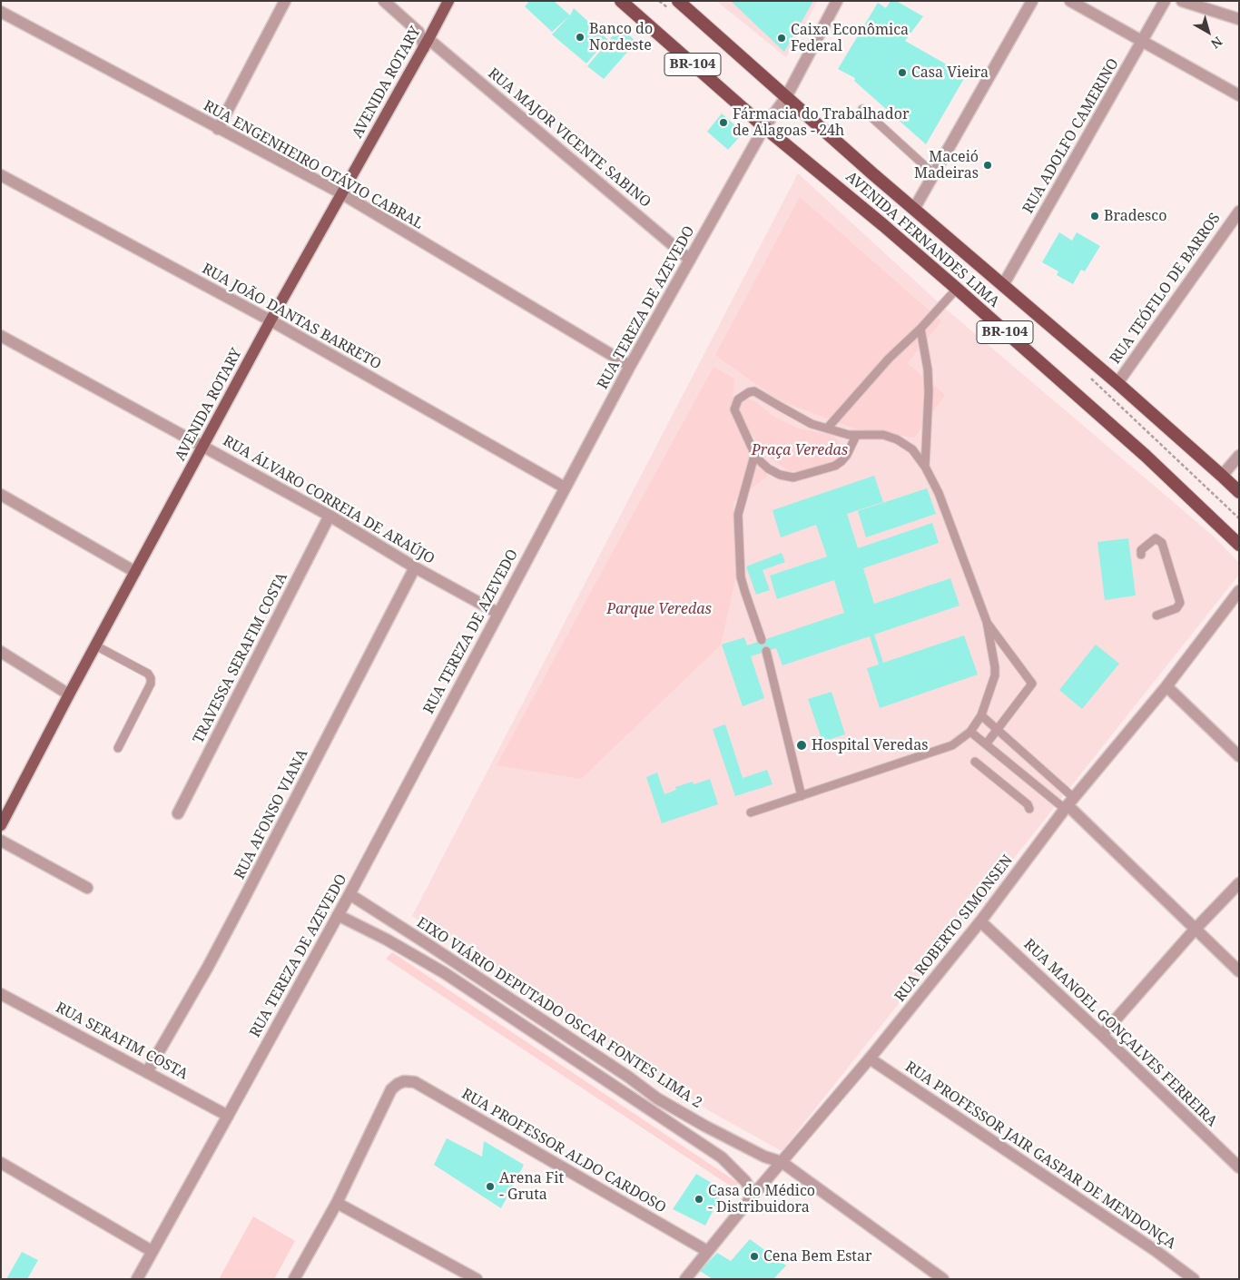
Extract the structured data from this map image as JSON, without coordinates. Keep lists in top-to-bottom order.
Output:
{
  "streets": {
    "highway": ["BR-104", "AVENIDA FERNANDES LIMA"],
    "main road": ["AVENIDA ROTARY"],
    "street": [
      "RUA ADOLFO CAMERINO",
      "RUA MAJOR VICENTE SABINO",
      "RUA ENGENHEIRO OTÁVIO CABRAL",
      "RUA TEÓFILO DE BARROS",
      "RUA TEREZA DE AZEVEDO",
      "RUA JOÃO DANTAS BARRETO",
      "RUA ÁLVARO CORREIA DE ARAÚJO",
      "TRAVESSA SERAFIM COSTA",
      "RUA AFONSO VIANA",
      "RUA ROBERTO SIMONSEN",
      "EIXO VIÁRIO DEPUTADO OSCAR FONTES LIMA 2",
      "RUA MANOEL GONÇALVES FERREIRA",
      "RUA SERAFIM COSTA",
      "RUA PROFESSOR ALDO CARDOSO",
      "RUA PROFESSOR JAIR GASPAR DE MENDONÇA"
    ]
  },
  "crossings": [
    ["AVENIDA ROTARY", "RUA MAJOR VICENTE SABINO"],
    ["AVENIDA ROTARY", "RUA ENGENHEIRO OTÁVIO CABRAL"],
    ["AVENIDA ROTARY", "RUA JOÃO DANTAS BARRETO"],
    ["AVENIDA ROTARY", "RUA ÁLVARO CORREIA DE ARAÚJO"],
    ["RUA ADOLFO CAMERINO", "AVENIDA FERNANDES LIMA"],
    ["RUA MAJOR VICENTE SABINO", "RUA TEREZA DE AZEVEDO"],
    ["RUA ENGENHEIRO OTÁVIO CABRAL", "RUA TEREZA DE AZEVEDO"],
    ["AVENIDA FERNANDES LIMA", "RUA TEÓFILO DE BARROS"],
    ["AVENIDA FERNANDES LIMA", "RUA TEREZA DE AZEVEDO"],
    ["RUA TEREZA DE AZEVEDO", "RUA JOÃO DANTAS BARRETO"],
    ["RUA TEREZA DE AZEVEDO", "RUA ÁLVARO CORREIA DE ARAÚJO"],
    ["RUA TEREZA DE AZEVEDO", "EIXO VIÁRIO DEPUTADO OSCAR FONTES LIMA 2"],
    ["RUA TEREZA DE AZEVEDO", "RUA SERAFIM COSTA"],
    ["RUA ÁLVARO CORREIA DE ARAÚJO", "TRAVESSA SERAFIM COSTA"],
    ["RUA ÁLVARO CORREIA DE ARAÚJO", "RUA AFONSO VIANA"],
    ["RUA AFONSO VIANA", "RUA SERAFIM COSTA"],
    ["RUA ROBERTO SIMONSEN", "EIXO VIÁRIO DEPUTADO OSCAR FONTES LIMA 2"],
    ["RUA ROBERTO SIMONSEN", "RUA MANOEL GONÇALVES FERREIRA"],
    ["RUA ROBERTO SIMONSEN", "RUA PROFESSOR ALDO CARDOSO"],
    ["RUA ROBERTO SIMONSEN", "RUA PROFESSOR JAIR GASPAR DE MENDONÇA"]
  ],
  "parks": ["Praça Veredas", "Parque Veredas"],
  "places": [
    "Banco do Nordeste",
    "Caixa Econômica Federal",
    "Casa Vieira",
    "Fármacia do Trabalhador de Alagoas - 24h",
    "Maceió Madeiras",
    "Bradesco",
    "Hospital Veredas",
    "Arena Fit - Gruta",
    "Casa do Médico - Distribuidora",
    "Cena Bem Estar"
  ],
  "north": "bottom right"
}
